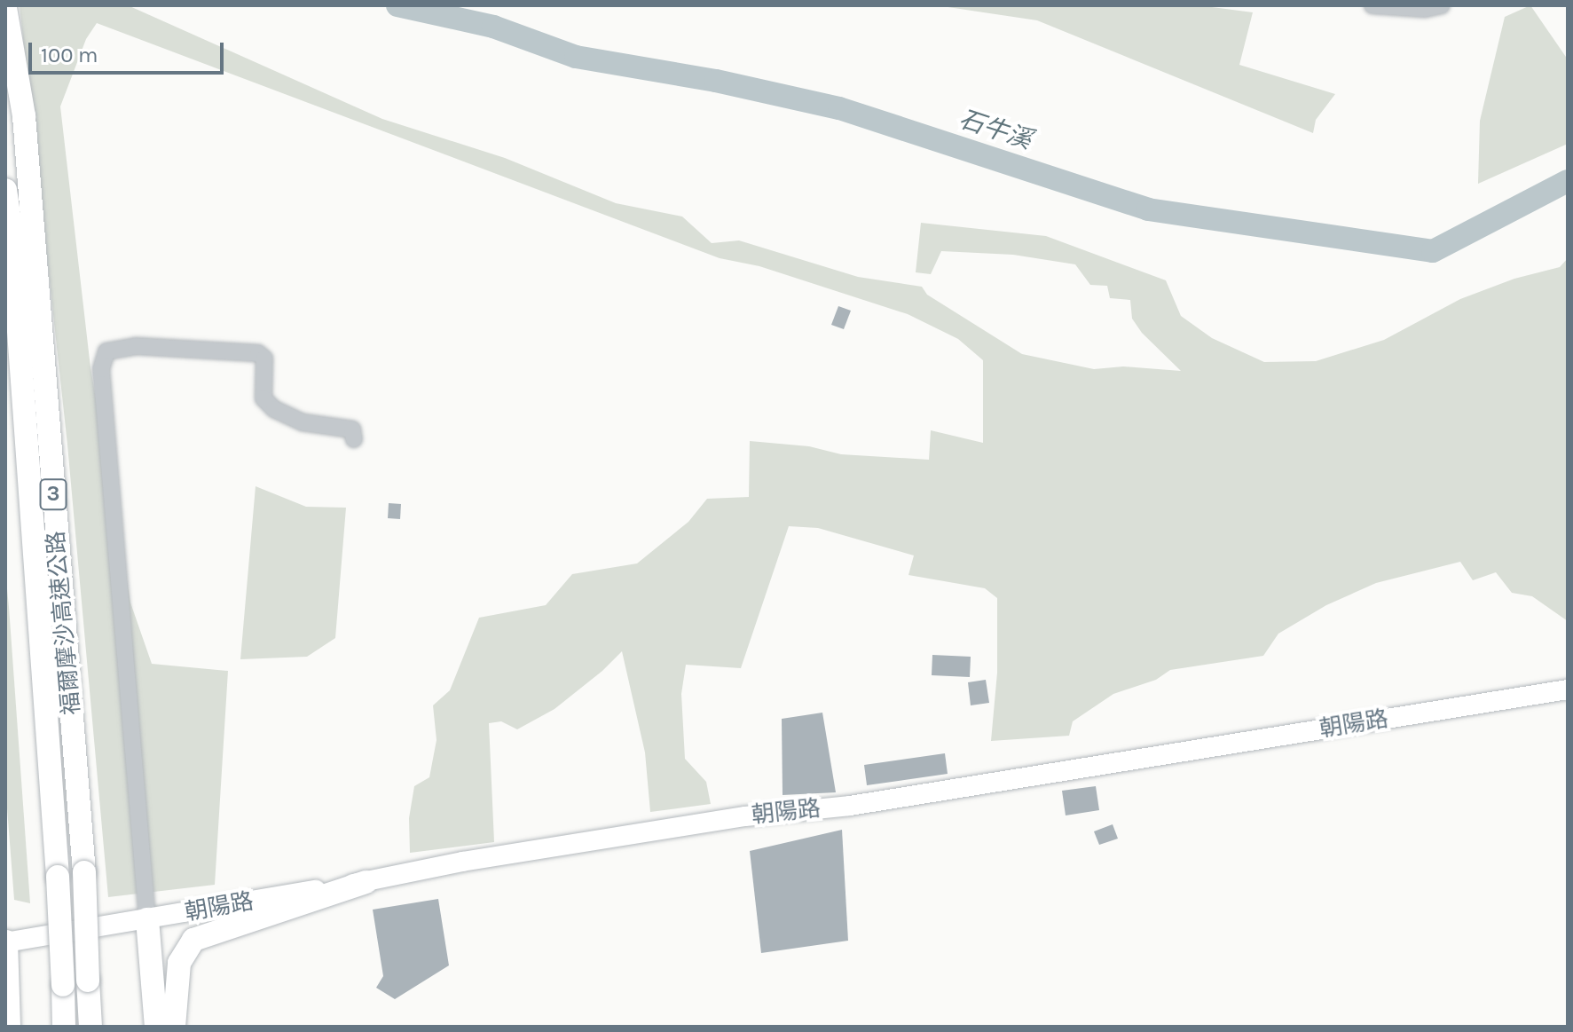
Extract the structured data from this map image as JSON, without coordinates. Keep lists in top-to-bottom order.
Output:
{
  "streets": {
    "highway": ["3", "福爾摩沙高速公路"],
    "main road": ["朝陽路"]
  },
  "water": ["石牛溪"],
  "scale_bar": "100 m"
}
